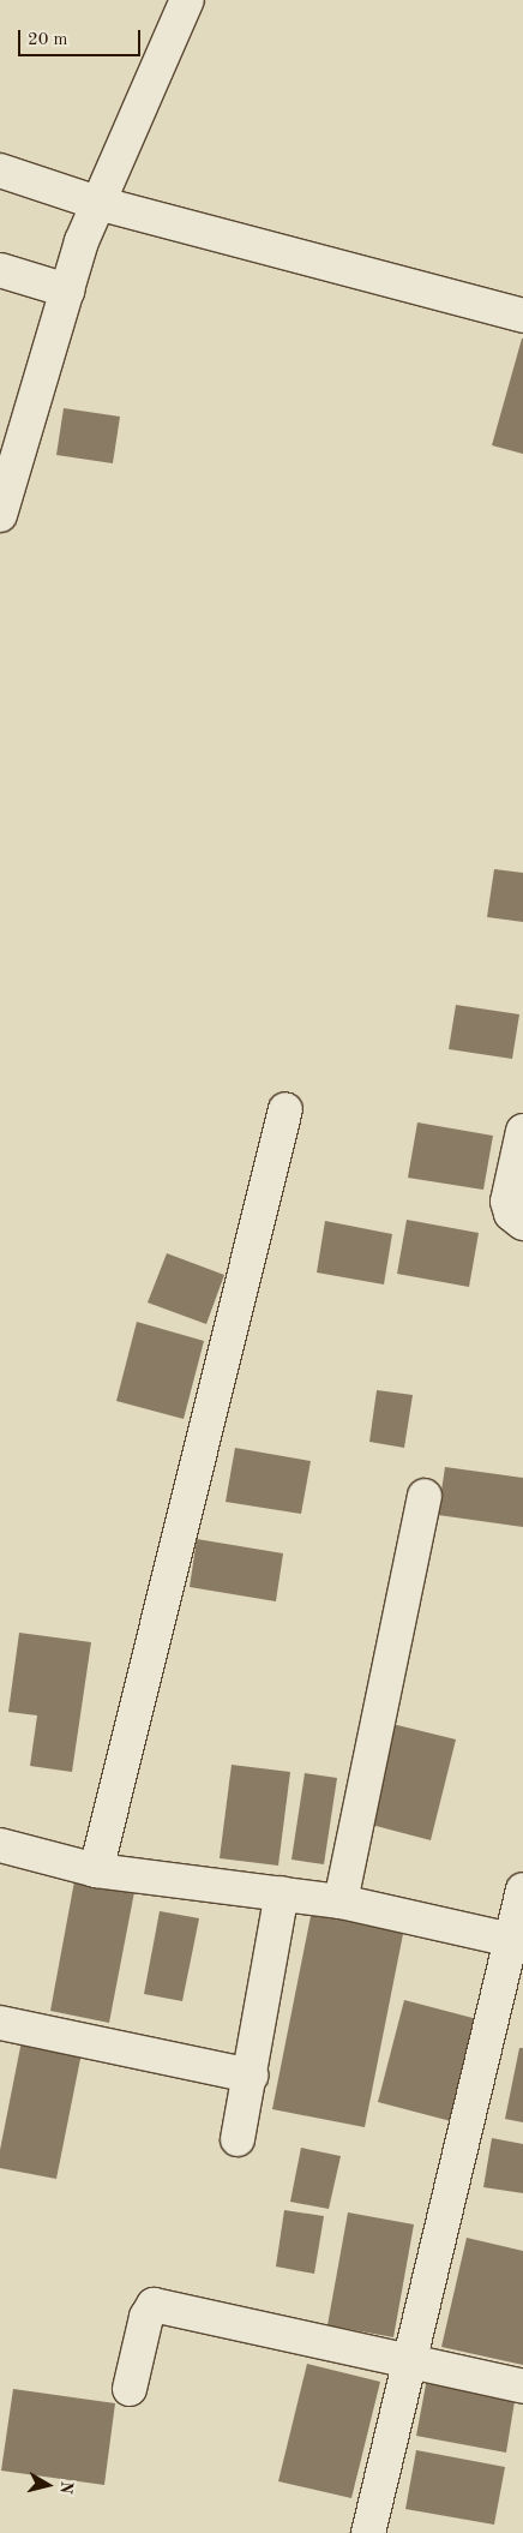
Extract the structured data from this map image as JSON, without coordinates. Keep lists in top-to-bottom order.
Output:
{
  "scale_bar": "20 m",
  "north": "right"
}
